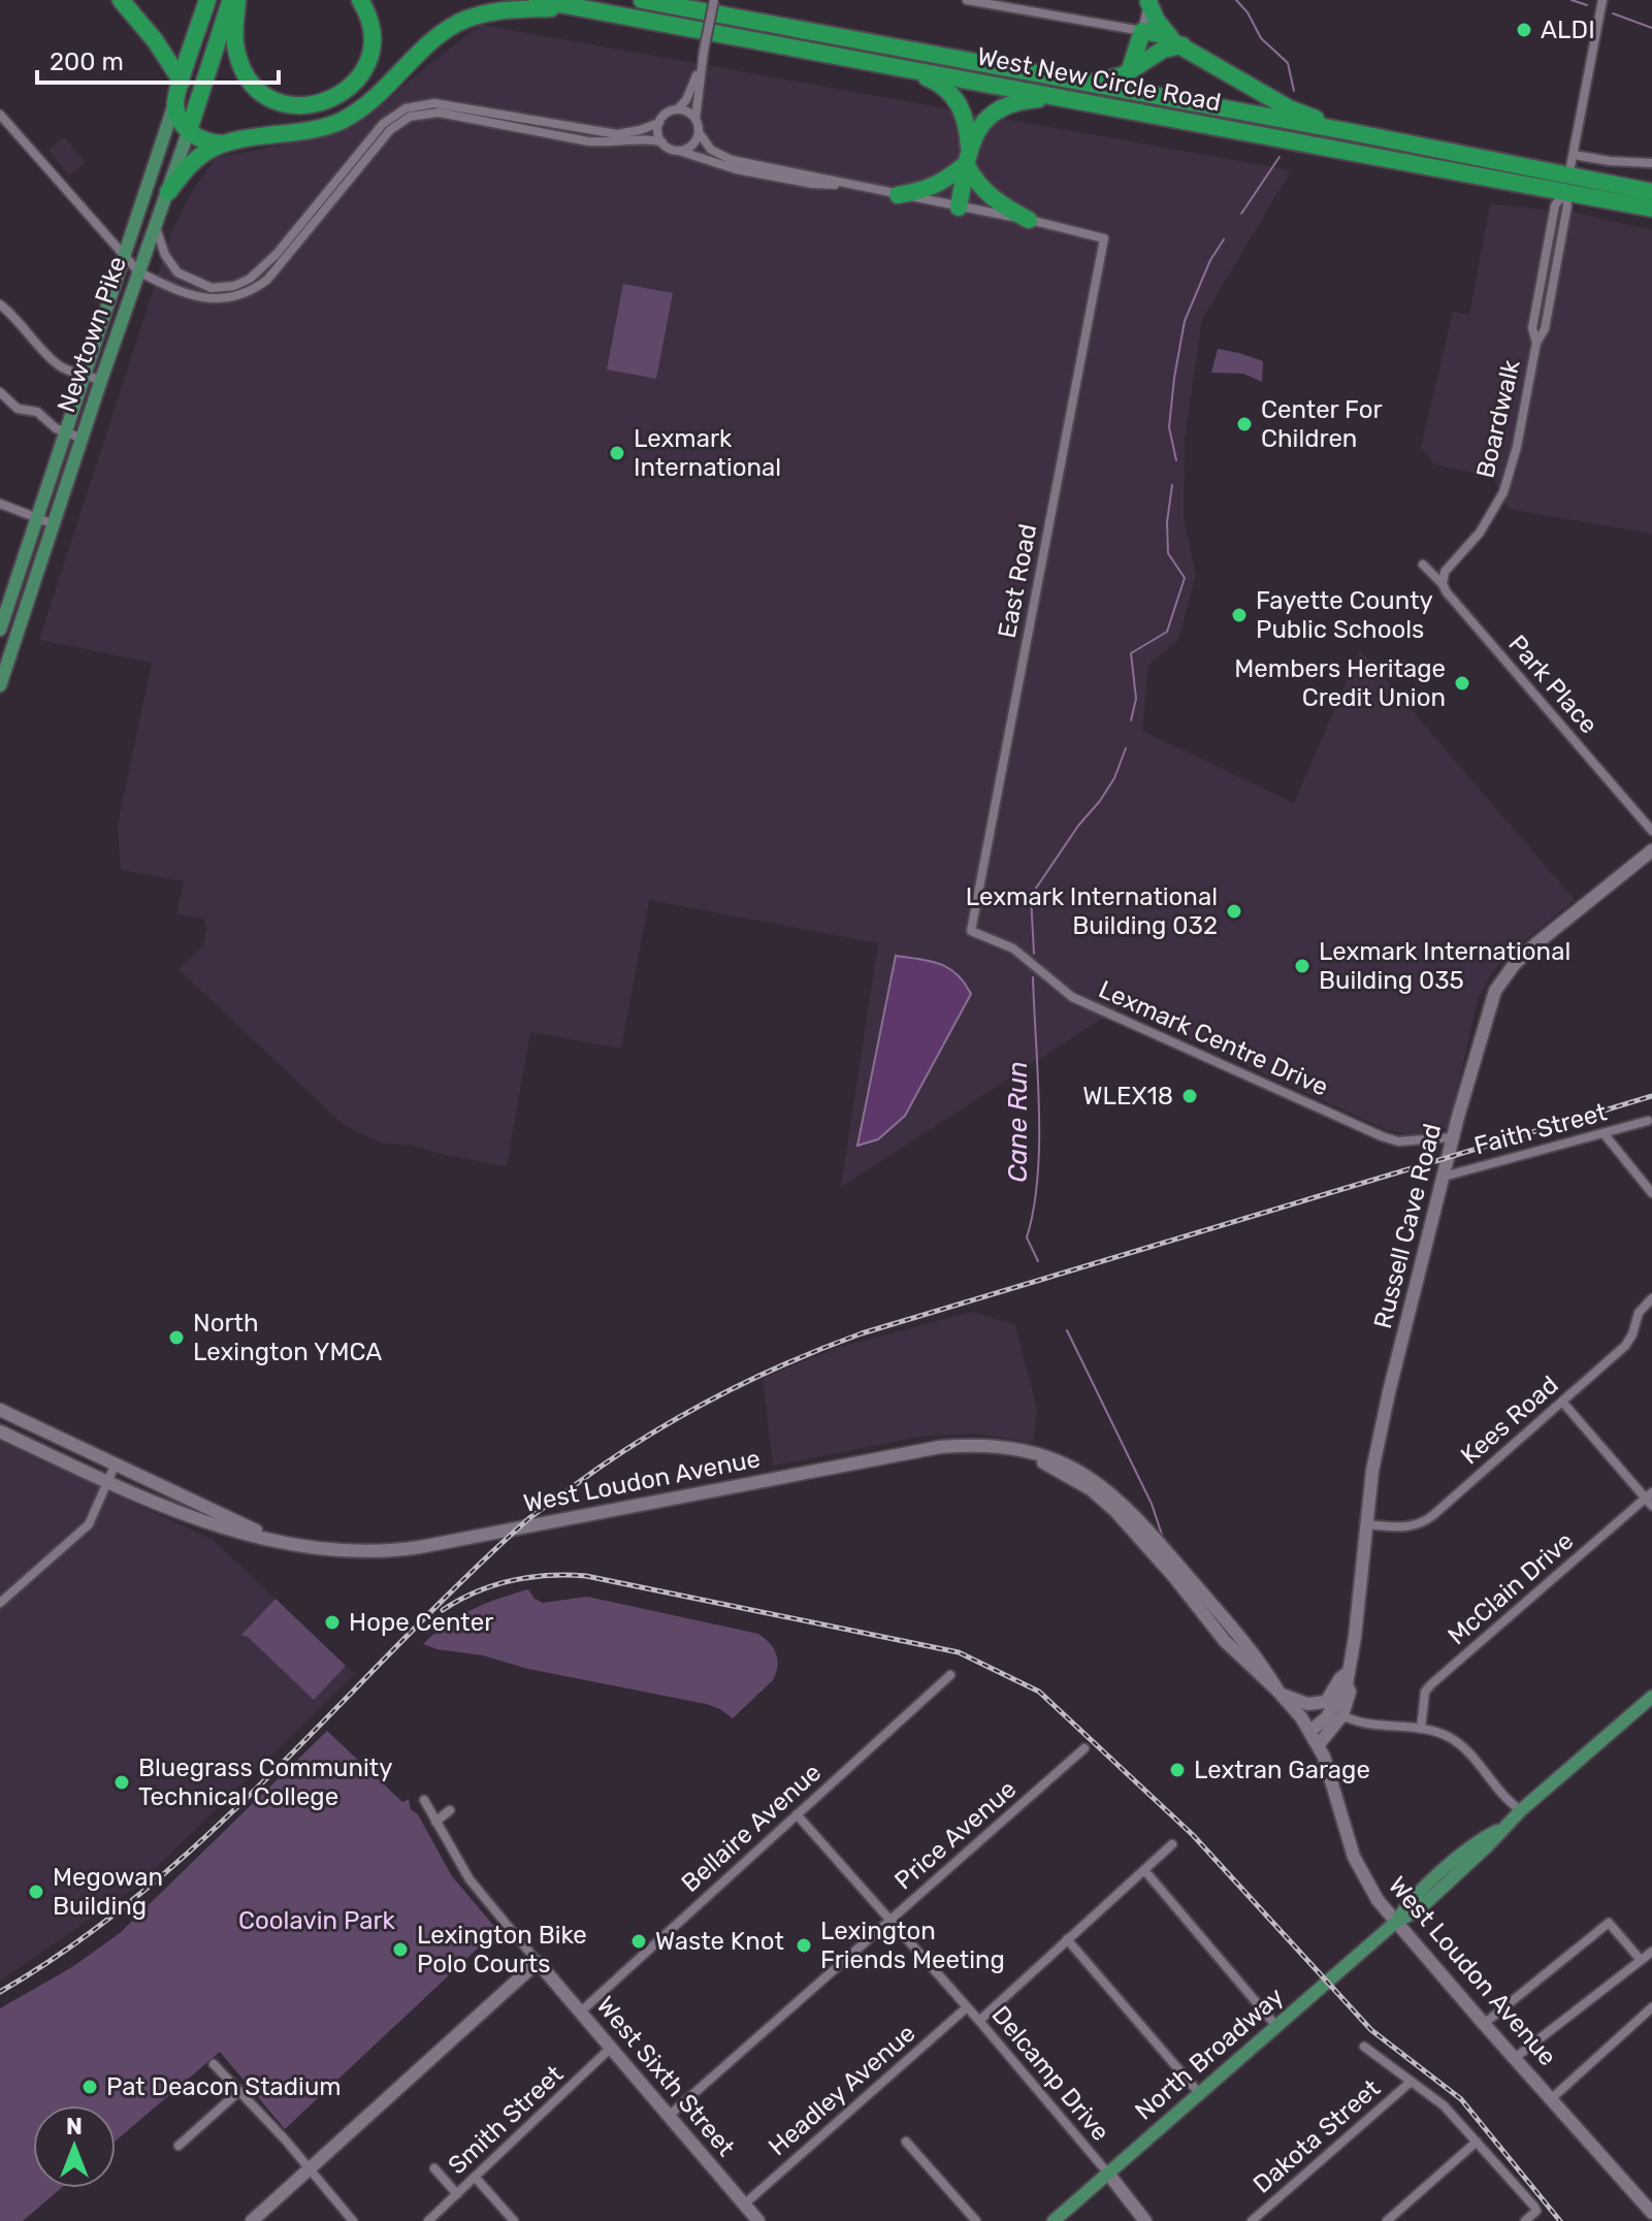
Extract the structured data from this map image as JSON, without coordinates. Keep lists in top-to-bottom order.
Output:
{
  "streets": {
    "highway": ["West New Circle Road", "Newtown Pike"],
    "main road": [
      "Russell Cave Road",
      "West Loudon Avenue",
      "North Broadway",
      "West Sixth Street"
    ],
    "street": [
      "Boardwalk",
      "East Road",
      "Park Place",
      "Lexmark Centre Drive",
      "Faith Street",
      "Kees Road",
      "McClain Drive",
      "Bellaire Avenue",
      "Price Avenue",
      "Delcamp Drive",
      "Headley Avenue",
      "Smith Street",
      "Dakota Street"
    ]
  },
  "crossings": [
    ["West New Circle Road", "Boardwalk"],
    ["Boardwalk", "Park Place"],
    ["East Road", "Lexmark Centre Drive"],
    ["Lexmark Centre Drive", "Russell Cave Road"],
    ["Faith Street", "Russell Cave Road"],
    ["Russell Cave Road", "Kees Road"],
    ["Russell Cave Road", "West Loudon Avenue"],
    ["West Loudon Avenue", "North Broadway"],
    ["Bellaire Avenue", "Delcamp Drive"],
    ["Bellaire Avenue", "West Sixth Street"],
    ["Price Avenue", "Delcamp Drive"],
    ["Price Avenue", "West Sixth Street"],
    ["North Broadway", "Delcamp Drive"],
    ["Delcamp Drive", "Headley Avenue"],
    ["West Sixth Street", "Headley Avenue"],
    ["West Sixth Street", "Smith Street"]
  ],
  "water": ["Cane Run"],
  "parks": ["Coolavin Park"],
  "places": [
    "ALDI",
    "Center For Children",
    "Lexmark International",
    "Fayette County Public Schools",
    "Members Heritage Credit Union",
    "Lexmark International Building 032",
    "Lexmark International Building 035",
    "WLEX18",
    "North Lexington YMCA",
    "Hope Center",
    "Lextran Garage",
    "Bluegrass Community Technical College",
    "Megowan Building",
    "Waste Knot",
    "Lexington Friends Meeting",
    "Lexington Bike Polo Courts",
    "Pat Deacon Stadium"
  ],
  "scale_bar": "200 m",
  "north": "top"
}
